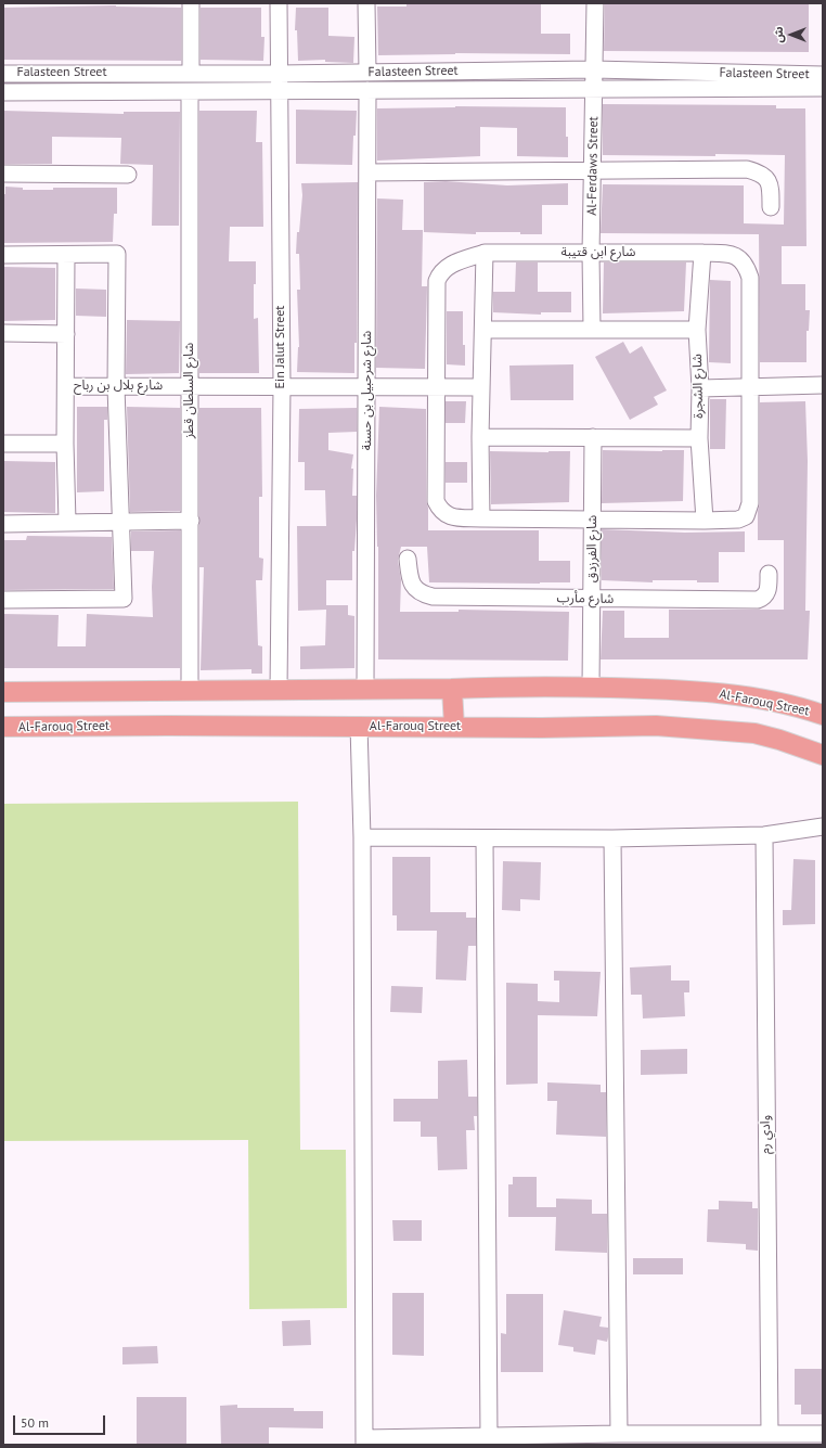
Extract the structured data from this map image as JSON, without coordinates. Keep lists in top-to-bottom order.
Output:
{
  "streets": {
    "main road": ["Al-Farouq Street"],
    "street": [
      "Falasteen Street",
      "Al-Ferdaws Street",
      "شارع ابن قتيبة",
      "Ein Jalut Street",
      "شارع بلال بن رباح",
      "شارع الشجرة",
      "شارع السلطان قطز",
      "شارع شرحبيل بن حسنة",
      "شارع الفرزدق",
      "شارع مأرب",
      "وادي رم"
    ]
  },
  "crossings": [
    ["Falasteen Street", "Al-Ferdaws Street"],
    ["Falasteen Street", "Ein Jalut Street"],
    ["Falasteen Street", "شارع السلطان قطز"],
    ["Falasteen Street", "شارع شرحبيل بن حسنة"],
    ["Al-Ferdaws Street", "شارع ابن قتيبة"],
    ["شارع ابن قتيبة", "شارع بلال بن رباح"],
    ["شارع ابن قتيبة", "شارع الشجرة"],
    ["Ein Jalut Street", "شارع بلال بن رباح"],
    ["Ein Jalut Street", "Al-Farouq Street"],
    ["شارع بلال بن رباح", "شارع السلطان قطز"],
    ["شارع بلال بن رباح", "شارع شرحبيل بن حسنة"],
    ["شارع السلطان قطز", "Al-Farouq Street"],
    ["شارع شرحبيل بن حسنة", "Al-Farouq Street"],
    ["شارع الفرزدق", "شارع مأرب"],
    ["شارع الفرزدق", "Al-Farouq Street"]
  ],
  "scale_bar": "50 m",
  "north": "left"
}
